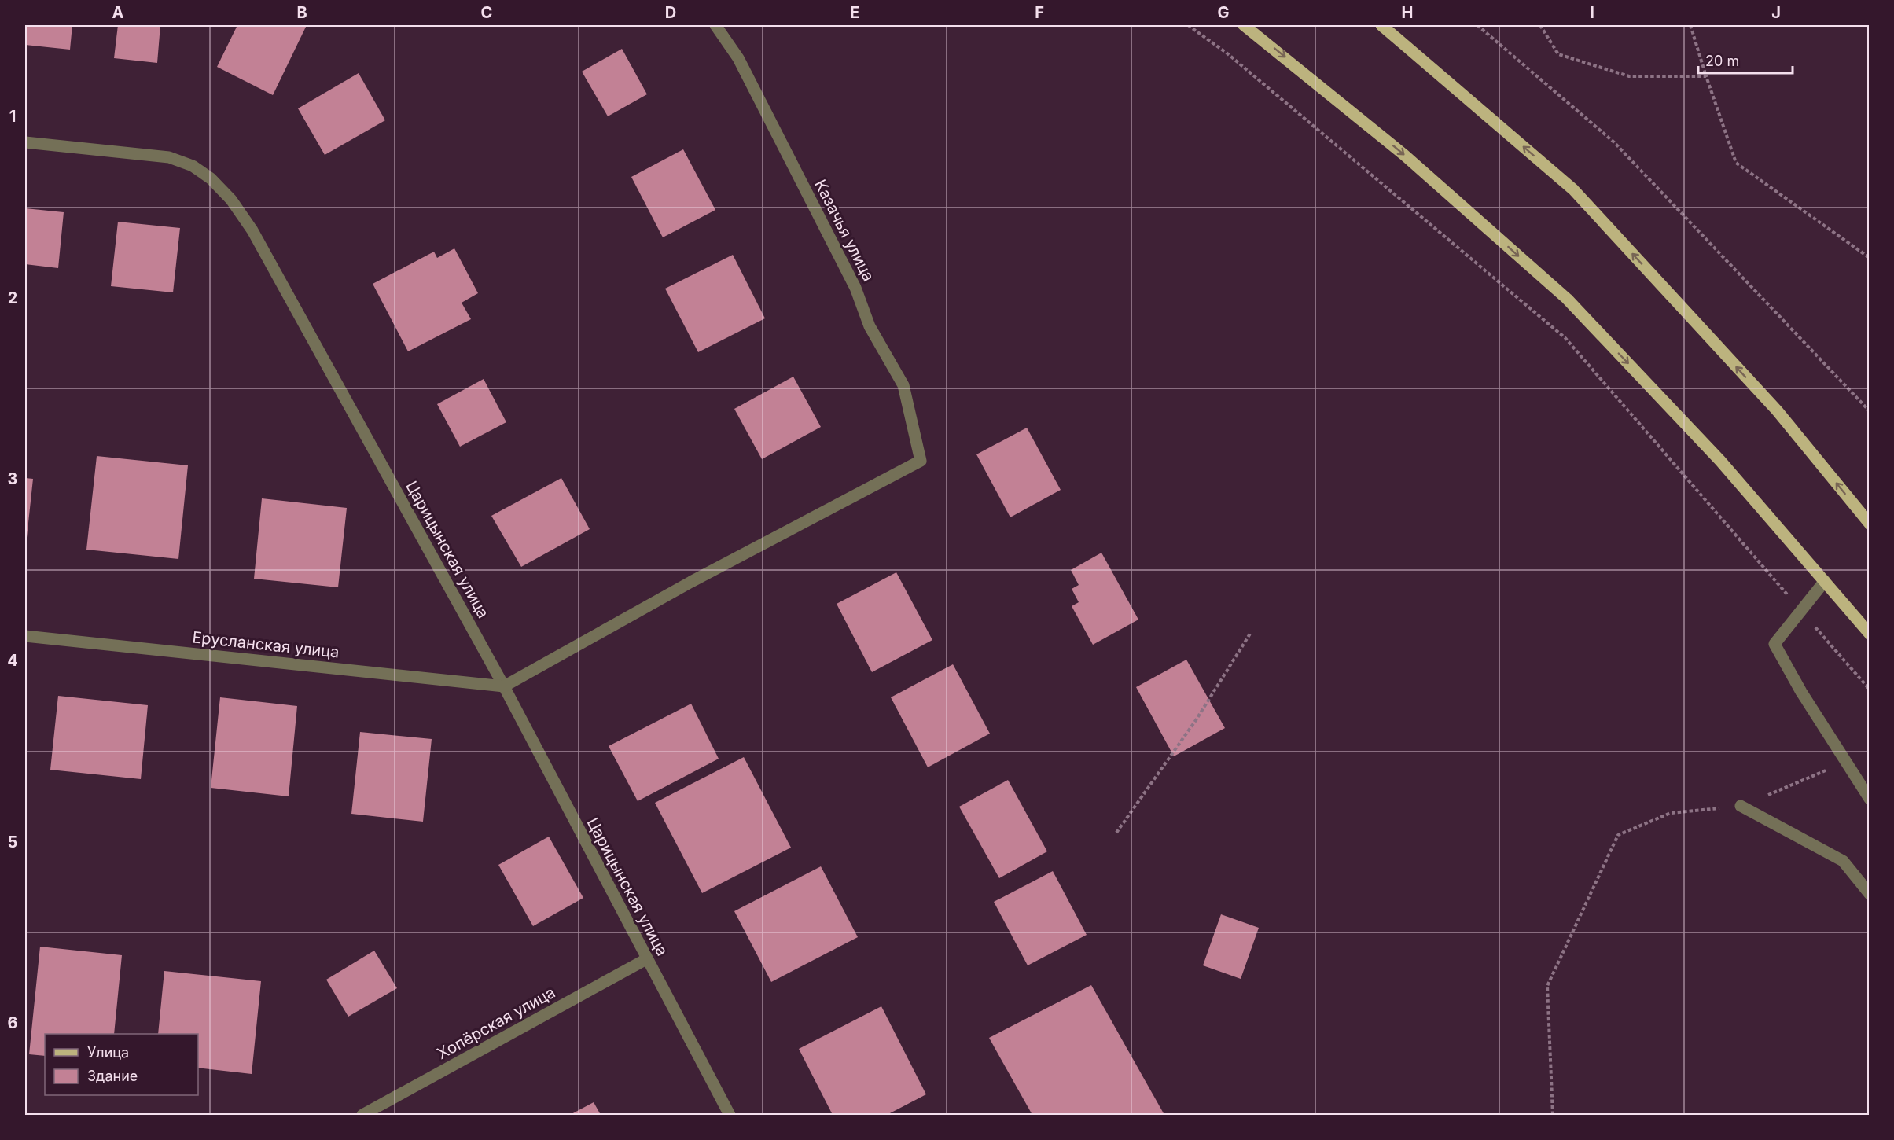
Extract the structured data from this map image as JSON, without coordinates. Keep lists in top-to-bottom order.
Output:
{
  "streets": {
    "street": [
      "Казачья улица",
      "Царицынская улица",
      "Ерусланская улица",
      "Хопёрская улица"
    ]
  },
  "crossings": [
    ["Казачья улица", "Царицынская улица"],
    ["Казачья улица", "Ерусланская улица"],
    ["Царицынская улица", "Ерусланская улица"],
    ["Царицынская улица", "Хопёрская улица"]
  ],
  "legend": ["Улица", "Здание"],
  "scale_bar": "20 m",
  "grid": {
    "columns": [
      "A",
      "B",
      "C",
      "D",
      "E",
      "F",
      "G",
      "H",
      "I",
      "J"
    ],
    "rows": [
      "1",
      "2",
      "3",
      "4",
      "5",
      "6"
    ]
  }
}
